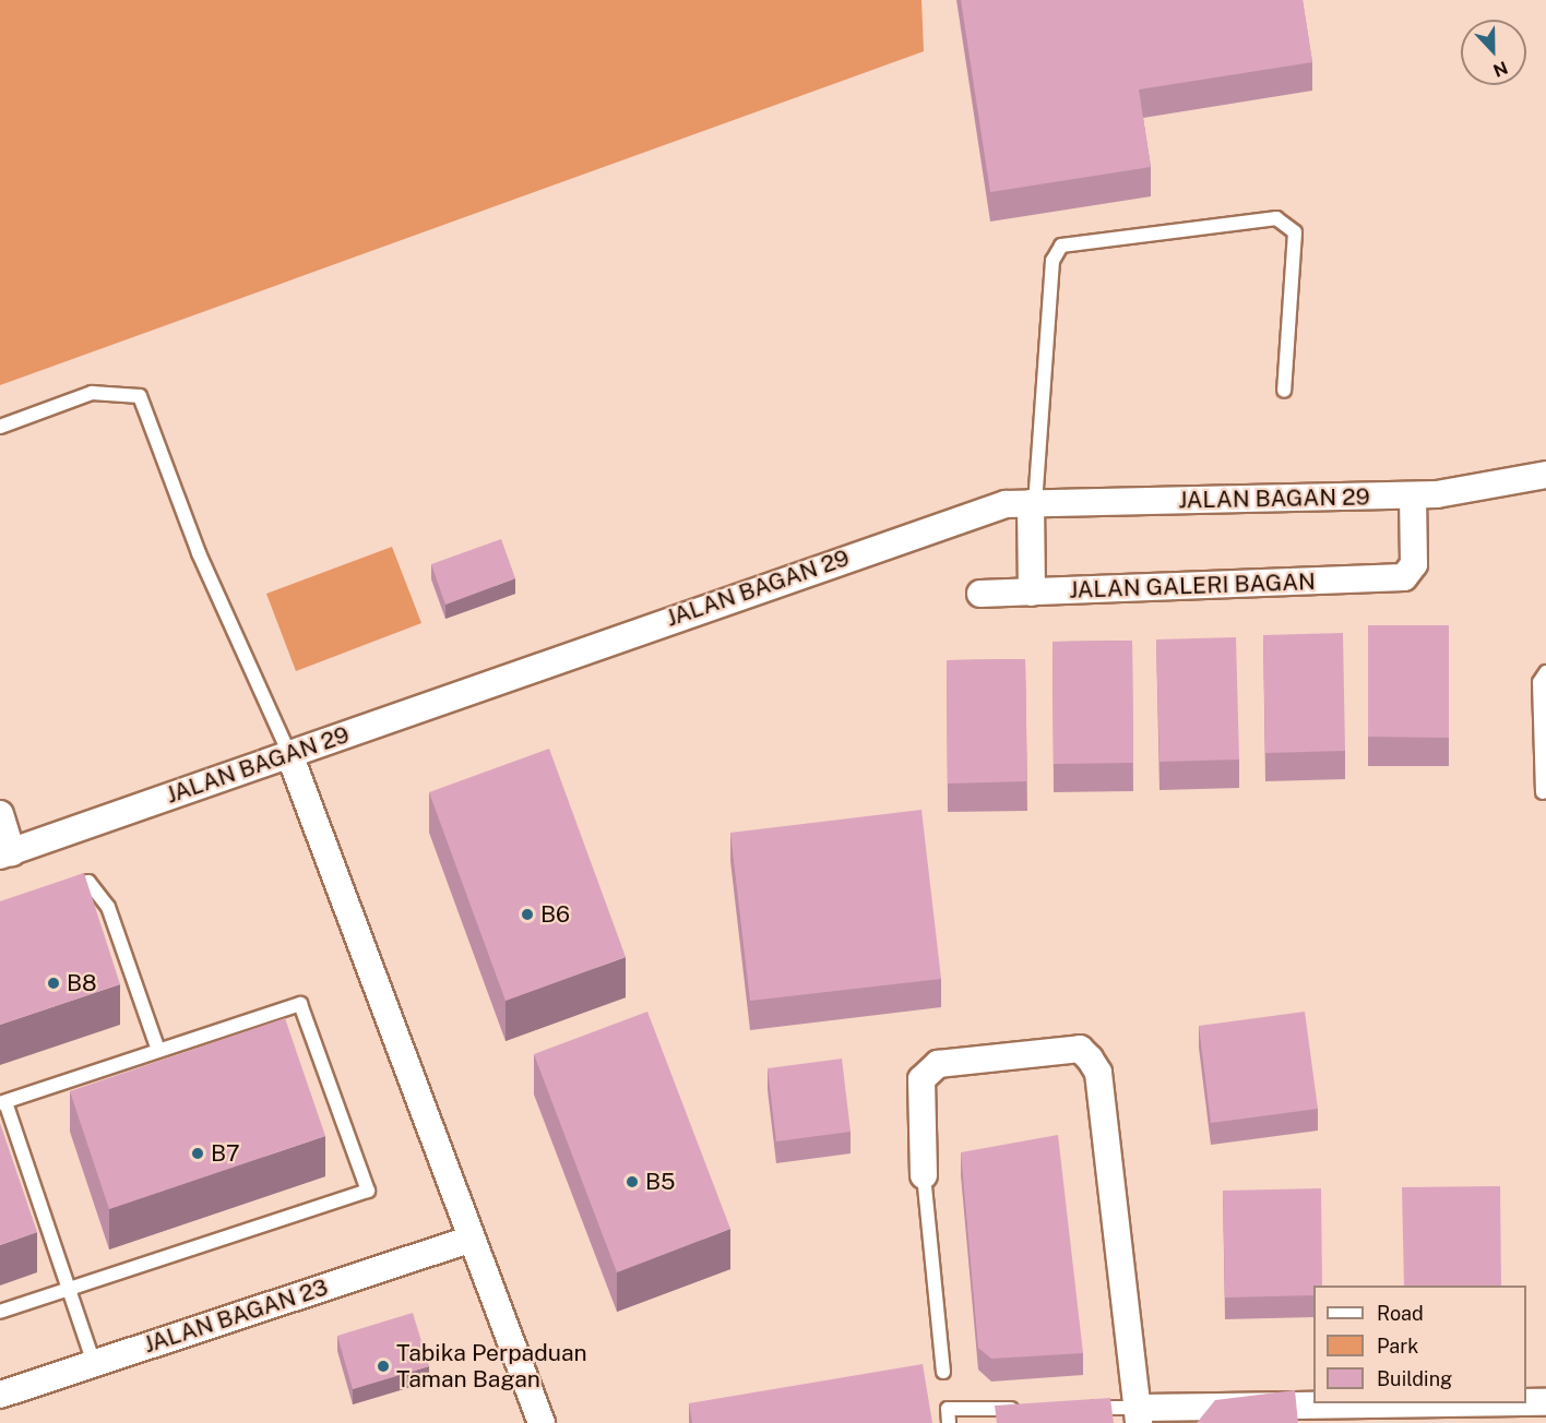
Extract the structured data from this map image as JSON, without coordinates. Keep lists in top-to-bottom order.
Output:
{
  "streets": {
    "street": ["JALAN BAGAN 29", "JALAN GALERI BAGAN", "JALAN BAGAN 23"]
  },
  "crossings": [
    ["JALAN BAGAN 29", "JALAN GALERI BAGAN"]
  ],
  "places": [
    "B6",
    "B8",
    "B7",
    "B5",
    "Tabika Perpaduan Taman Bagan"
  ],
  "legend": ["Road", "Park", "Building"],
  "north": "bottom"
}
